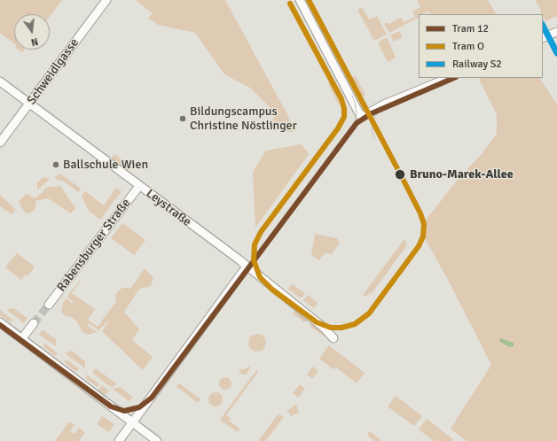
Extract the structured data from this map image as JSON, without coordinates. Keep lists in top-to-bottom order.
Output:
{
  "streets": {
    "street": ["Schweidlgasse", "Leystraße", "Rabensburger Straße"]
  },
  "crossings": [
    ["Schweidlgasse", "Leystraße"],
    ["Leystraße", "Rabensburger Straße"]
  ],
  "places": ["Bildungscampus Christine Nöstlinger", "Ballschule Wien", "Bruno-Marek-Allee"],
  "lines": ["tram line O", "rail line S2", "tram line 12"],
  "legend": ["Tram 12", "Tram O", "Railway S2"],
  "north": "bottom"
}
